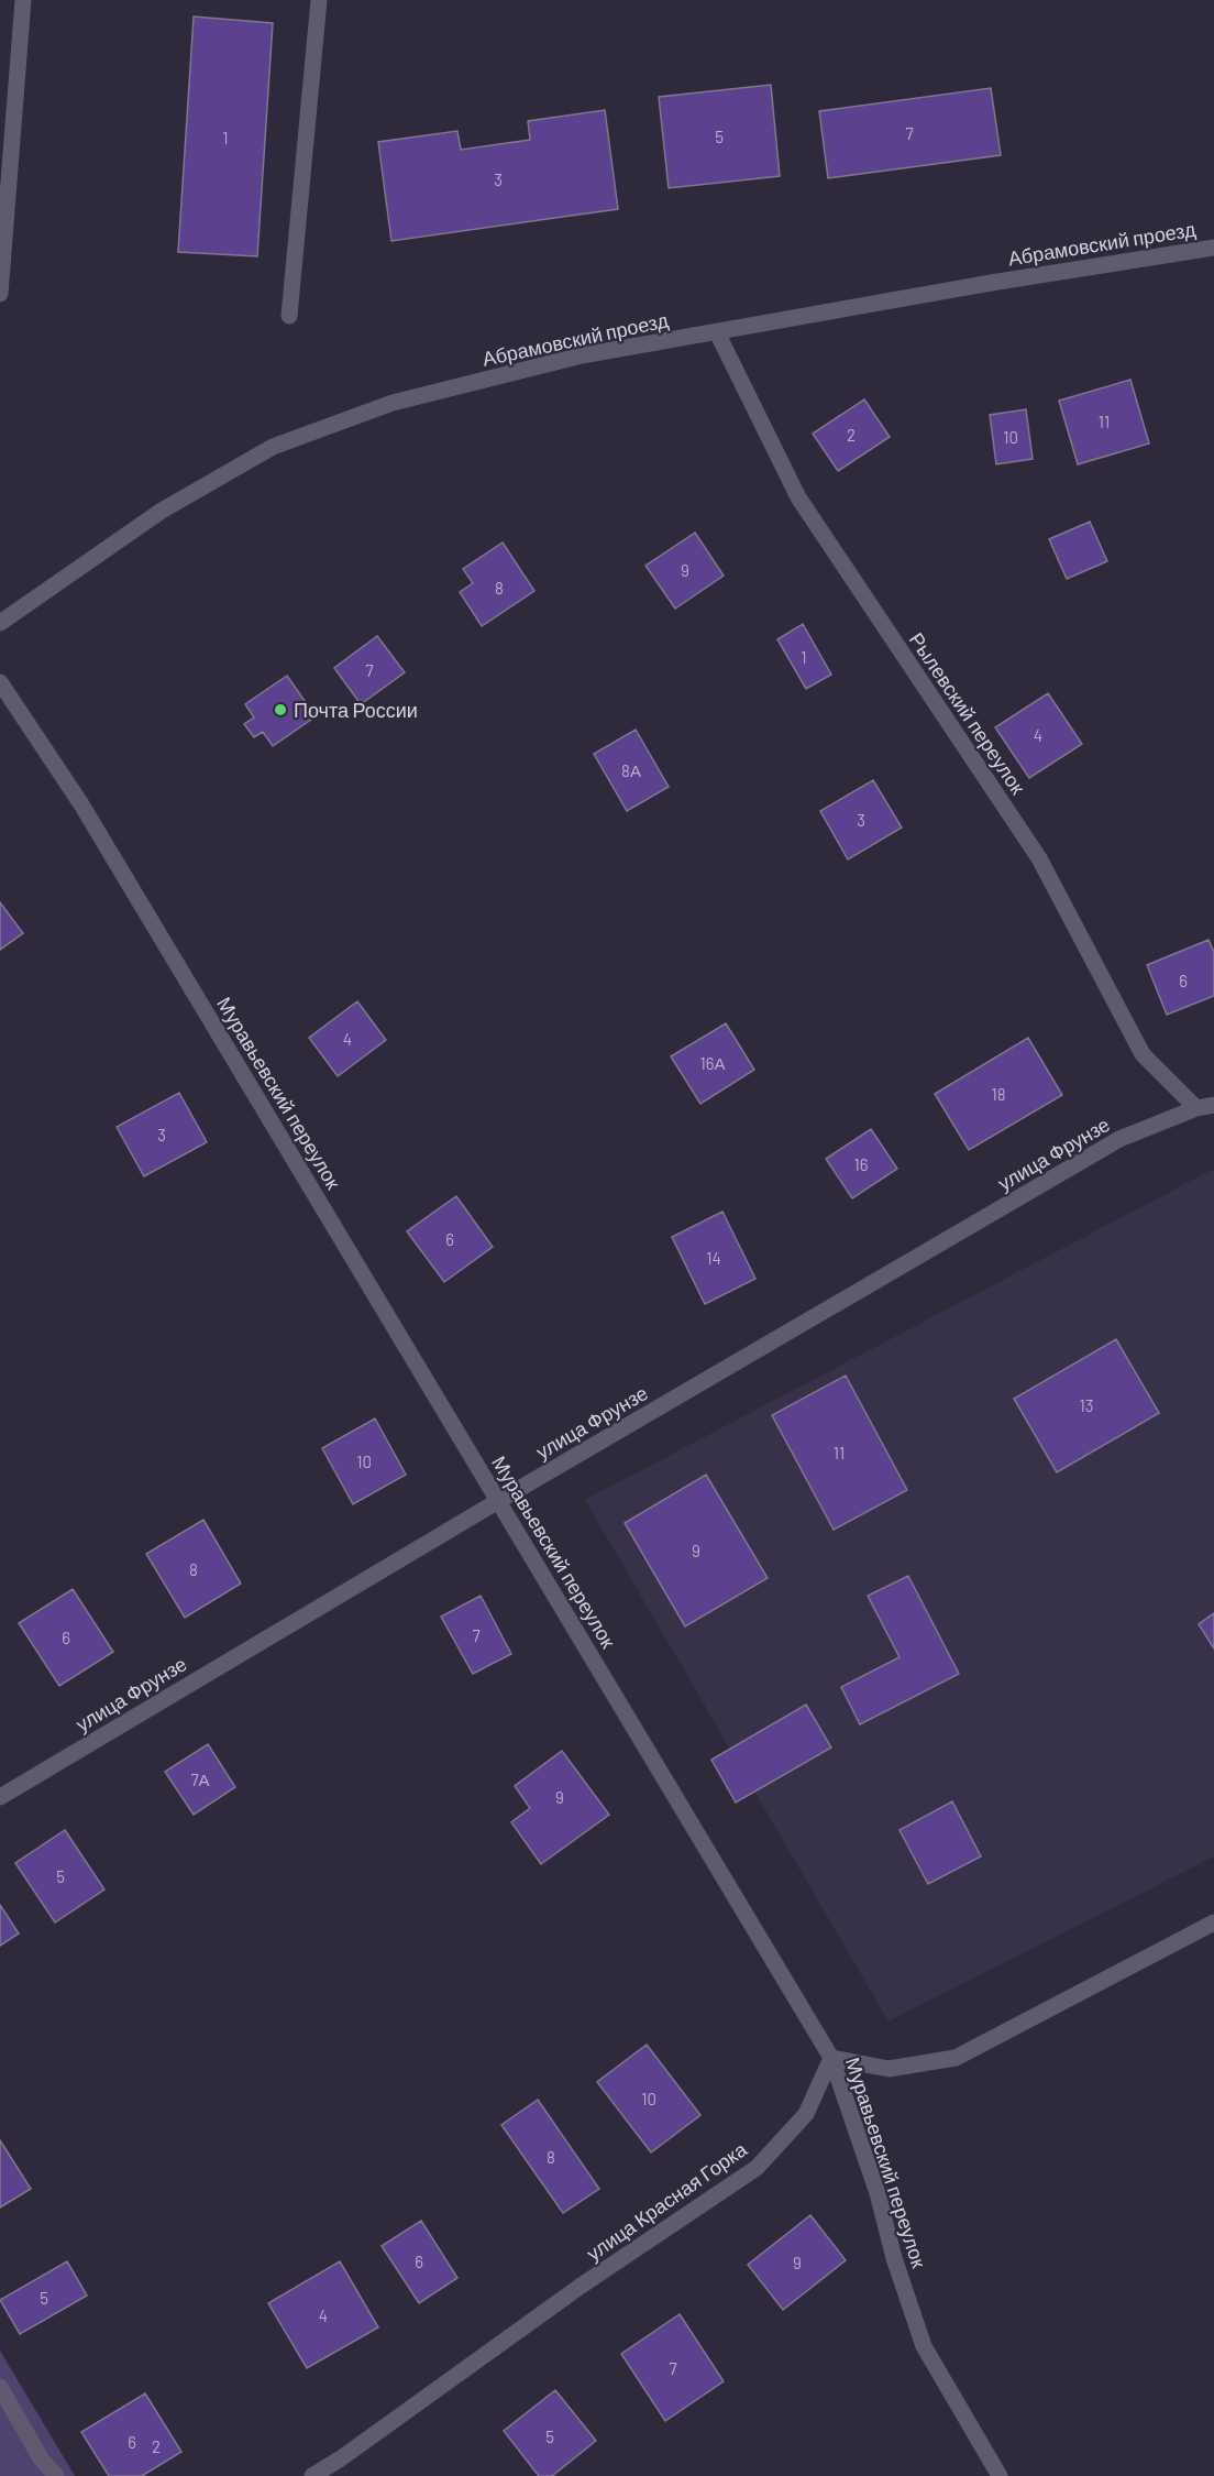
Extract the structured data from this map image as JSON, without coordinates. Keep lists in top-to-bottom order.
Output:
{
  "streets": {
    "street": [
      "Абрамовский проезд",
      "Рылевский переулок",
      "Муравьевский переулок",
      "улица Фрунзе",
      "улица Красная Горка"
    ]
  },
  "crossings": [
    ["Абрамовский проезд", "Рылевский переулок"],
    ["Рылевский переулок", "улица Фрунзе"],
    ["Муравьевский переулок", "улица Фрунзе"],
    ["Муравьевский переулок", "улица Красная Горка"]
  ],
  "places": ["Почта России"],
  "house_numbers": [
    "7",
    "5",
    "1",
    "3",
    "11",
    "2",
    "10",
    "9",
    "8",
    "1",
    "7",
    "4",
    "8А",
    "3",
    "6",
    "4",
    "16А",
    "18",
    "3",
    "16",
    "6",
    "14",
    "13",
    "11",
    "10",
    "9",
    "8",
    "7",
    "6",
    "7А",
    "9",
    "5",
    "10",
    "8",
    "6",
    "9",
    "5",
    "4",
    "7",
    "5",
    "6",
    "2"
  ]
}
